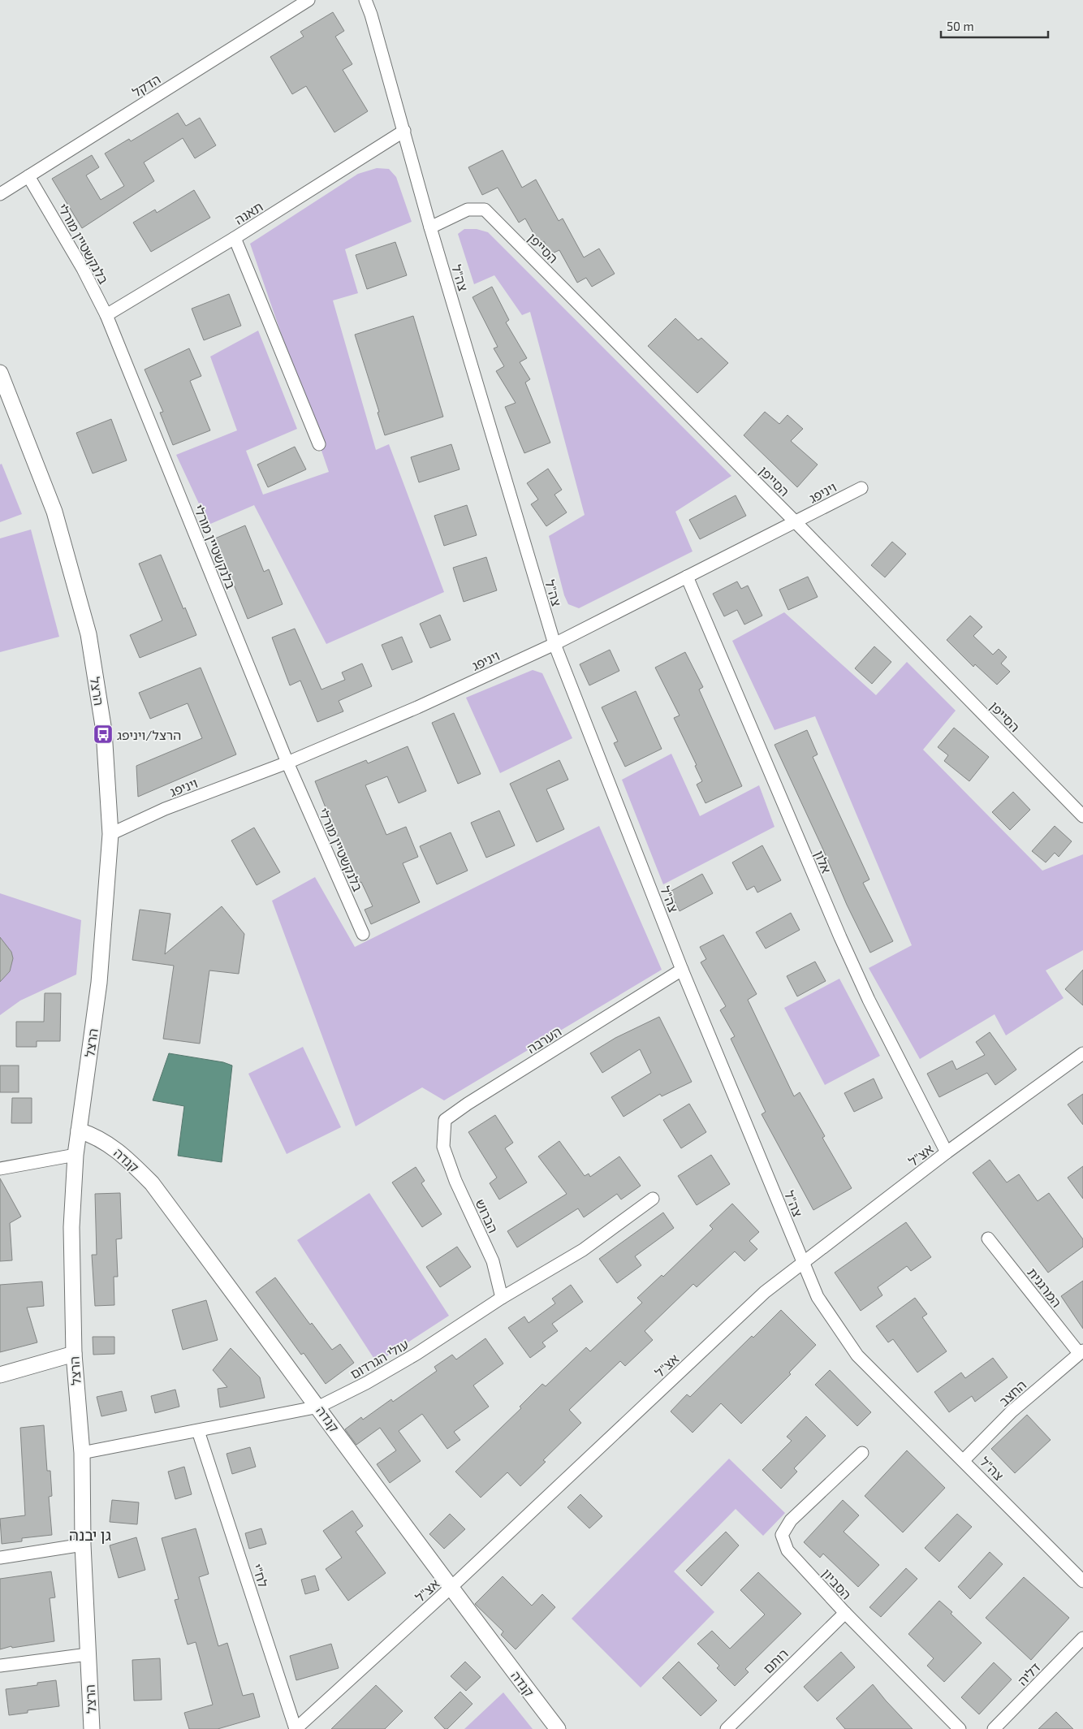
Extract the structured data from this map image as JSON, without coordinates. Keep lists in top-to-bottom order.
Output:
{
  "streets": {
    "street": [
      "הדקל",
      "תאנה",
      "בלנקשטיין מורלי",
      "הסייפן",
      "צה\"ל",
      "ויניפג",
      "הרצל",
      "אלון",
      "הערבה",
      "אצ\"ל",
      "קנדה",
      "הברוש",
      "המרגנית",
      "עולי הגרדום",
      "החצב",
      "לח\"י",
      "הסביון",
      "רותם",
      "דליה"
    ]
  },
  "crossings": [
    ["הדקל", "בלנקשטיין מורלי"],
    ["תאנה", "בלנקשטיין מורלי"],
    ["תאנה", "צה\"ל"],
    ["בלנקשטיין מורלי", "ויניפג"],
    ["הסייפן", "צה\"ל"],
    ["הסייפן", "ויניפג"],
    ["צה\"ל", "ויניפג"],
    ["צה\"ל", "הערבה"],
    ["צה\"ל", "אצ\"ל"],
    ["צה\"ל", "החצב"],
    ["ויניפג", "הרצל"],
    ["ויניפג", "אלון"],
    ["הרצל", "קנדה"],
    ["הרצל", "עולי הגרדום"],
    ["אלון", "אצ\"ל"],
    ["הערבה", "הברוש"],
    ["אצ\"ל", "קנדה"],
    ["אצ\"ל", "לח\"י"],
    ["קנדה", "עולי הגרדום"],
    ["הברוש", "עולי הגרדום"],
    ["המרגנית", "החצב"],
    ["עולי הגרדום", "לח\"י"],
    ["הסביון", "רותם"]
  ],
  "districts": ["גן יבנה"],
  "places": {
    "bus stop": ["הרצל/ויניפג"]
  },
  "scale_bar": "50 m"
}
